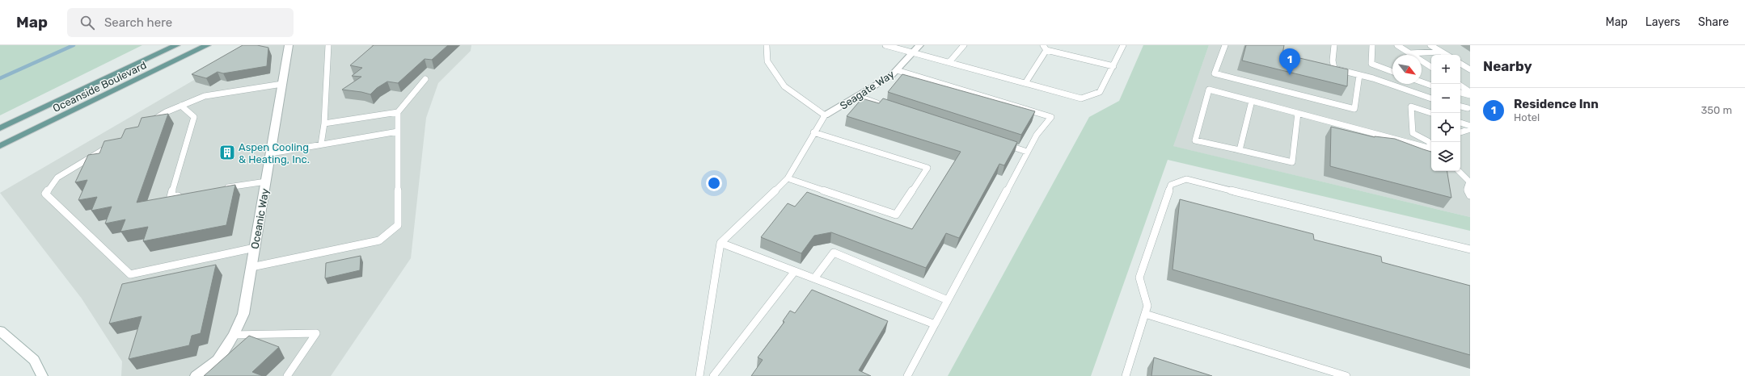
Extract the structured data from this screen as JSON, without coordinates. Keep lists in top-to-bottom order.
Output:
{
  "streets": {
    "main road": ["Oceanside Boulevard"],
    "street": ["Seagate Way", "Oceanic Way"]
  },
  "places": {
    "building": ["Aspen Cooling & Heating, Inc."]
  },
  "north": "bottom right",
  "page": {
    "header": "Map",
    "search": "Search here",
    "nav": ["Map", "Layers", "Share"],
    "heading": "Nearby",
    "pins": "1",
    "map_buttons": ["+", "−"],
    "list": [
      {
        "mark": "1",
        "name": "Residence Inn",
        "note": "Hotel",
        "value": "350 m"
      }
    ]
  }
}
